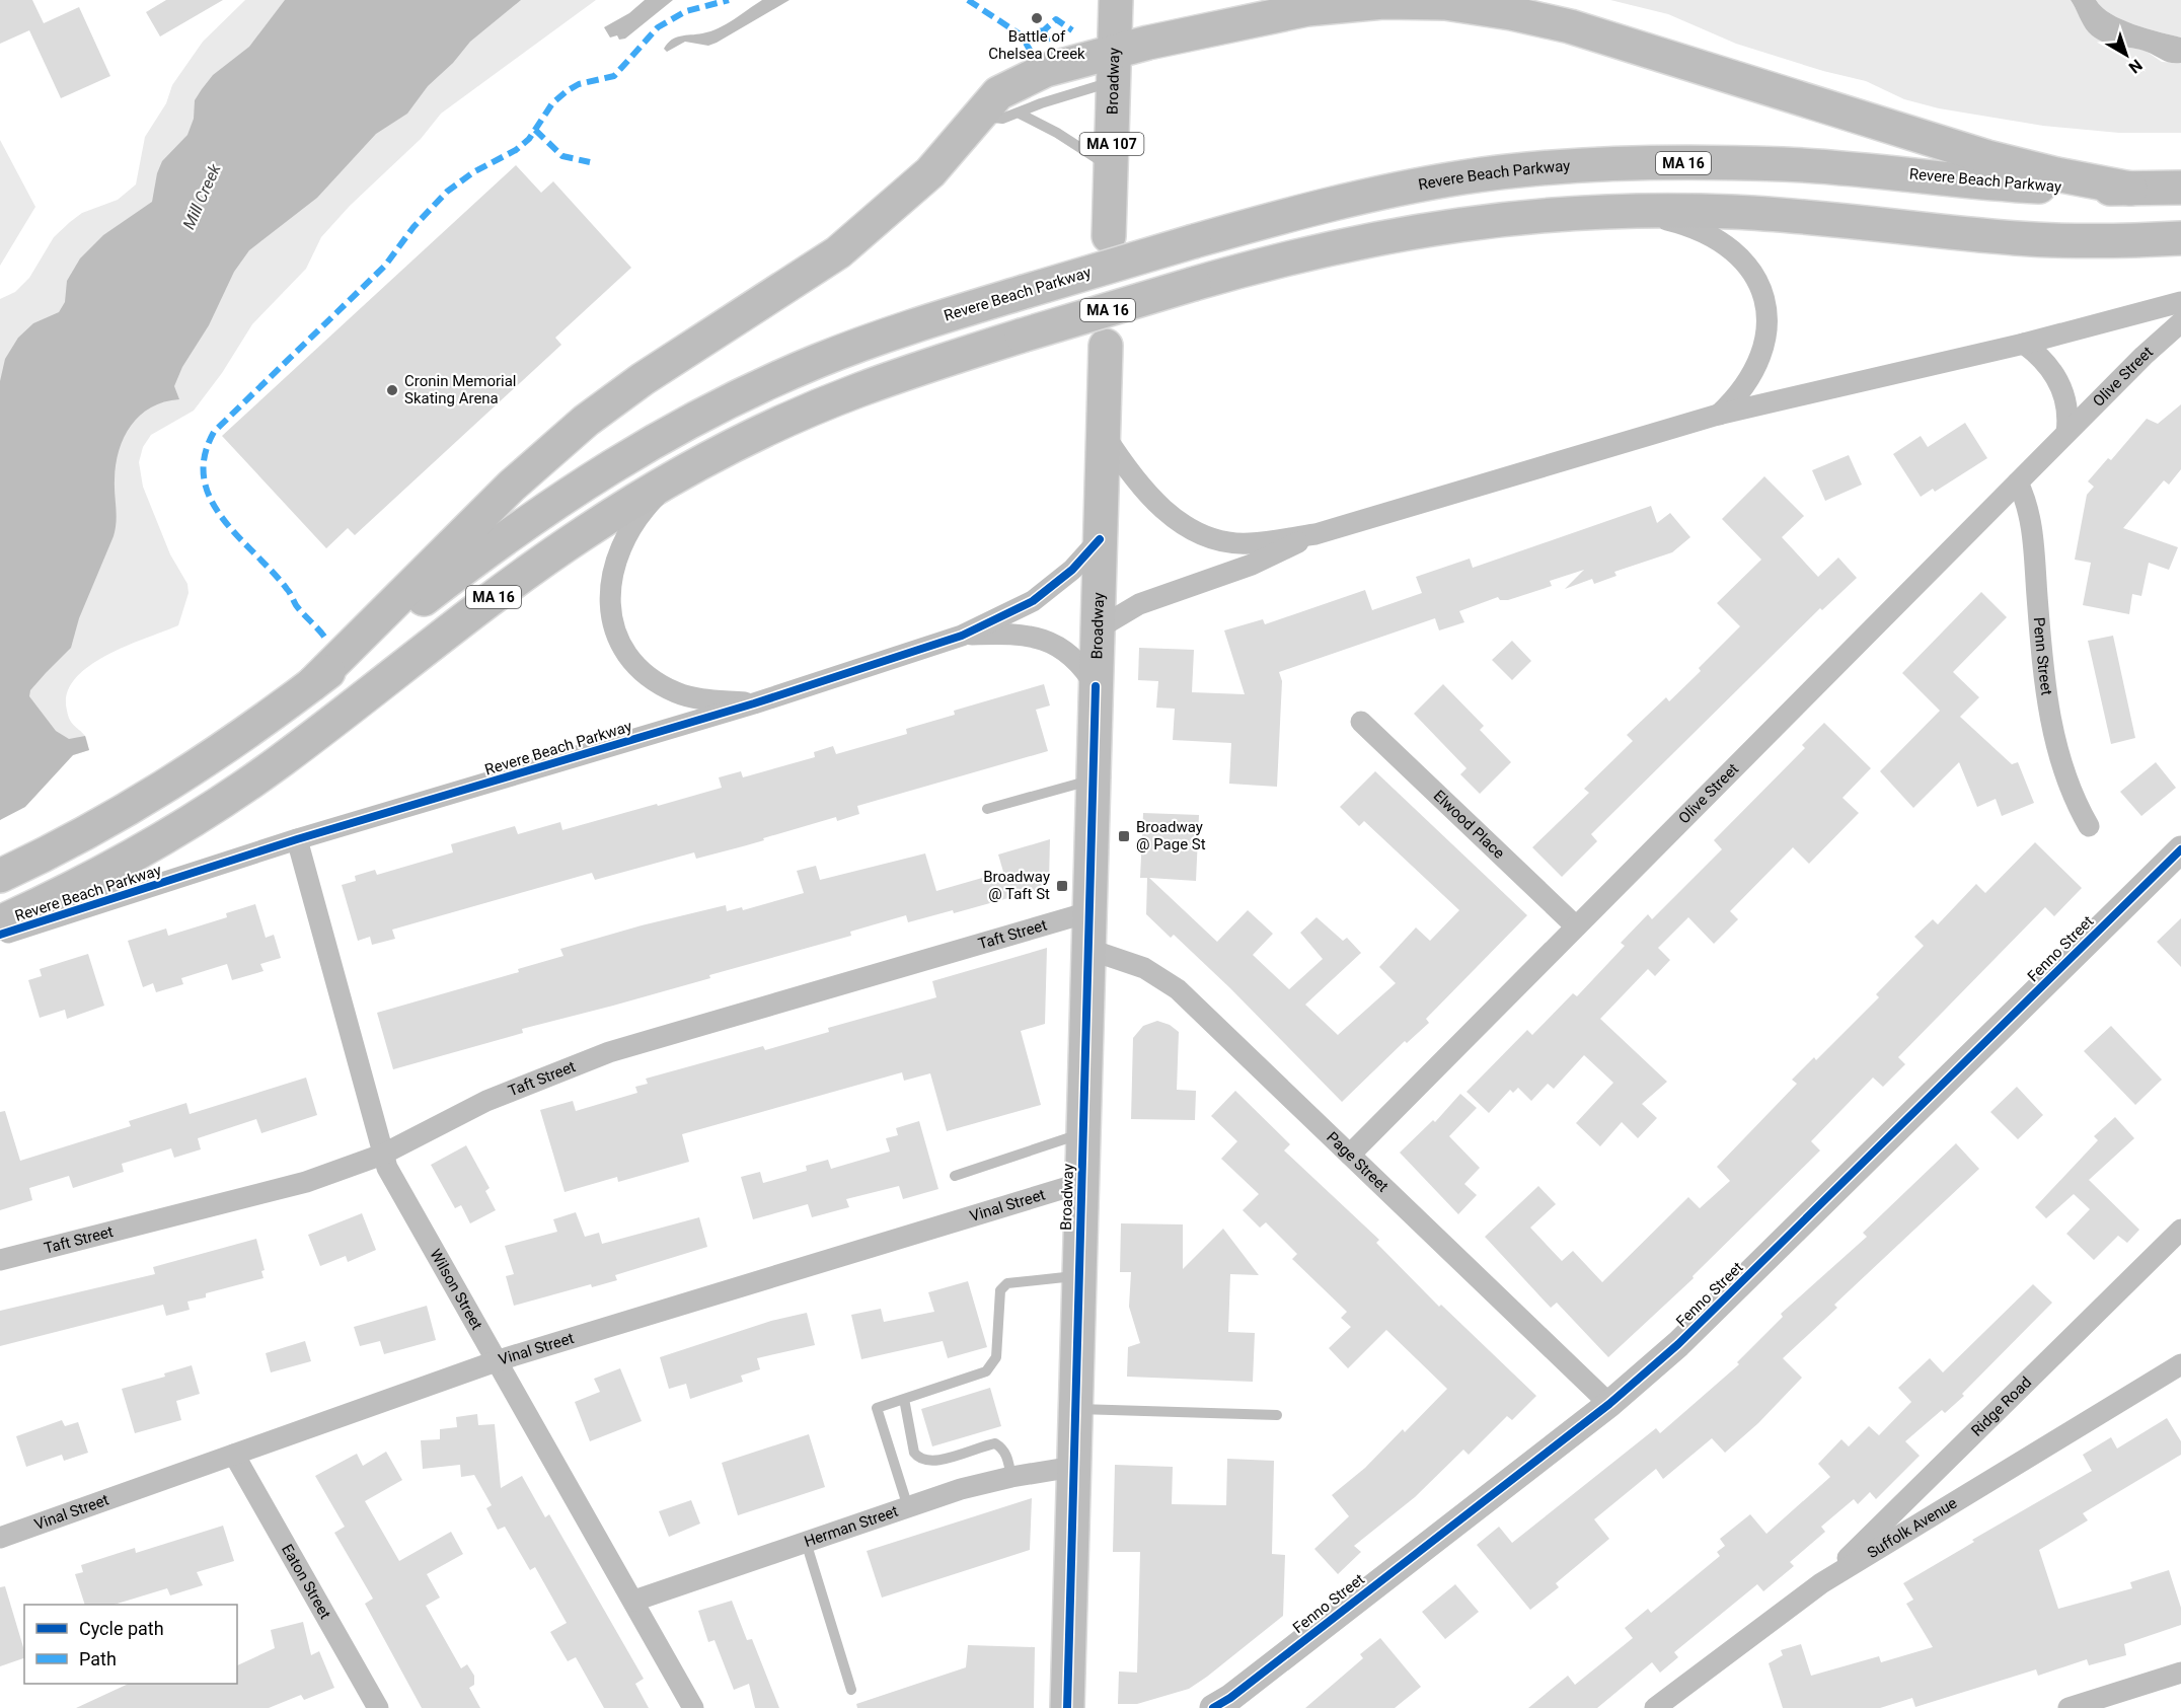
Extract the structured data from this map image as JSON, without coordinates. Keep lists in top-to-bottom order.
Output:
{
  "streets": {
    "main road": [
      "Broadway",
      "MA 107",
      "MA 16",
      "Revere Beach Parkway"
    ],
    "street": [
      "Olive Street",
      "Penn Street",
      "Elwood Place",
      "Taft Street",
      "Fenno Street",
      "Page Street",
      "Vinal Street",
      "Wilson Street",
      "Ridge Road",
      "Herman Street",
      "Suffolk Avenue",
      "Eaton Street"
    ]
  },
  "crossings": [
    ["Broadway", "Revere Beach Parkway"],
    ["Broadway", "Taft Street"],
    ["Broadway", "Page Street"],
    ["Broadway", "Vinal Street"],
    ["Broadway", "Herman Street"],
    ["Revere Beach Parkway", "Wilson Street"],
    ["Olive Street", "Penn Street"],
    ["Olive Street", "Elwood Place"],
    ["Olive Street", "Page Street"],
    ["Taft Street", "Wilson Street"],
    ["Fenno Street", "Page Street"],
    ["Vinal Street", "Wilson Street"],
    ["Vinal Street", "Eaton Street"],
    ["Wilson Street", "Herman Street"],
    ["Ridge Road", "Suffolk Avenue"]
  ],
  "water": ["Mill Creek"],
  "places": {
    "other": ["Battle of Chelsea Creek", "Cronin Memorial Skating Arena"],
    "transit": ["Broadway @ Page St", "Broadway @ Taft St"]
  },
  "legend": ["Cycle path", "Path"],
  "north": "bottom right"
}
